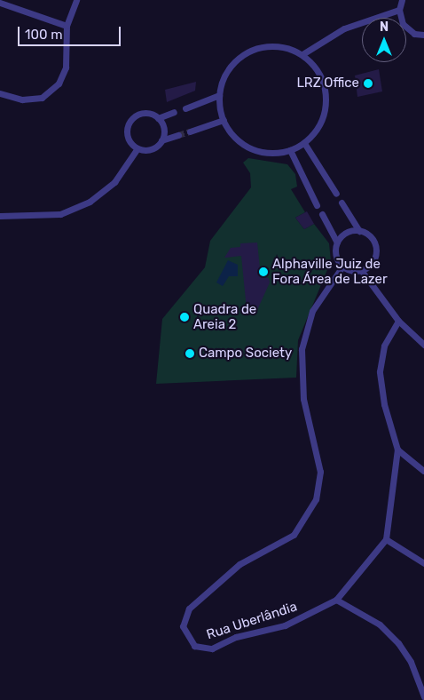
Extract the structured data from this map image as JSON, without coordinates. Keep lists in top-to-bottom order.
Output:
{
  "streets": {
    "street": ["Rua Uberlândia"]
  },
  "places": [
    "LRZ Office",
    "Alphaville Juiz de Fora Área de Lazer",
    "Quadra de Areia 2",
    "Campo Society"
  ],
  "scale_bar": "100 m",
  "north": "top"
}
